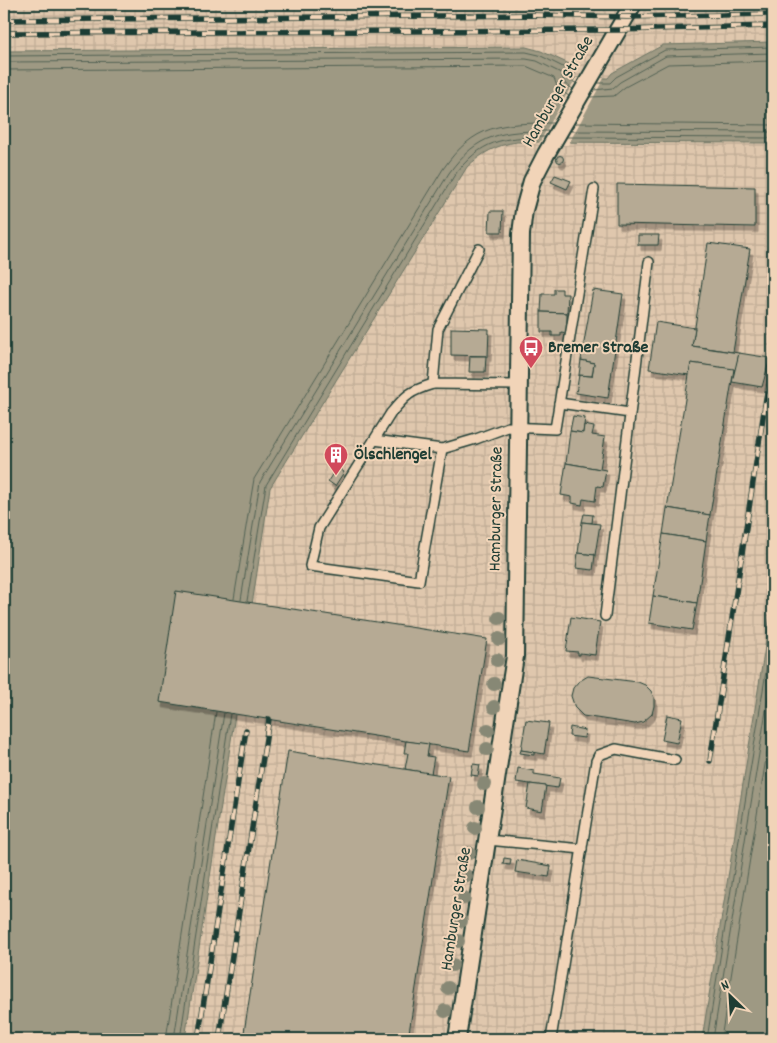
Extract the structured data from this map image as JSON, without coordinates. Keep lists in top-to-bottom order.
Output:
{
  "streets": {
    "street": ["Hamburger Straße"]
  },
  "places": {
    "bus stop": ["Bremer Straße"],
    "building": ["Ölschlengel"]
  },
  "north": "top left"
}
